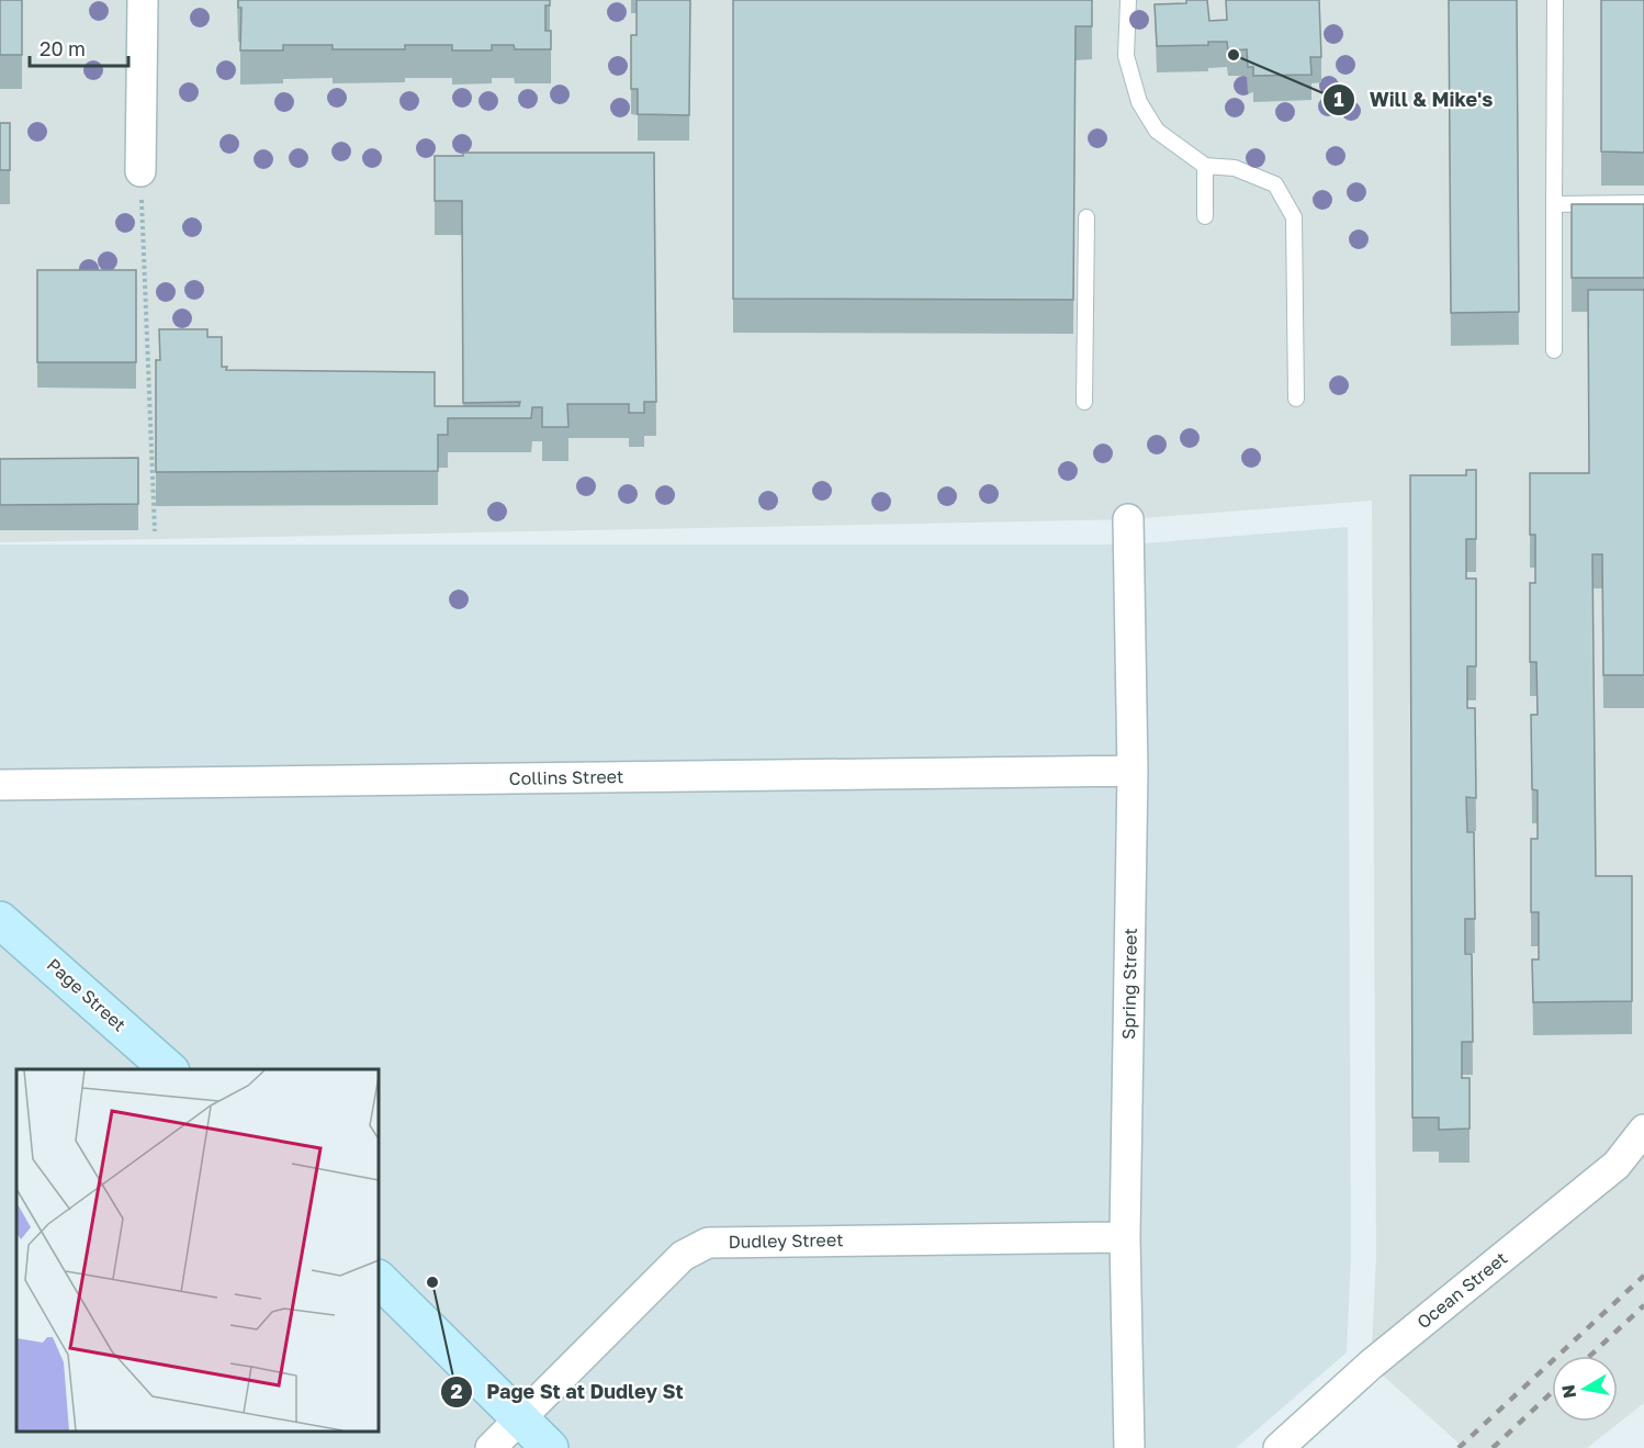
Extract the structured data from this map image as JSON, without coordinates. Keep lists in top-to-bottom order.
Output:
{
  "streets": {
    "main road": ["Page Street"],
    "street": [
      "Collins Street",
      "Spring Street",
      "Dudley Street",
      "Ocean Street"
    ]
  },
  "crossings": [
    ["Collins Street", "Spring Street"],
    ["Spring Street", "Dudley Street"]
  ],
  "places": ["Will & Mike's", "Page St at Dudley St"],
  "scale_bar": "20 m",
  "north": "left"
}
